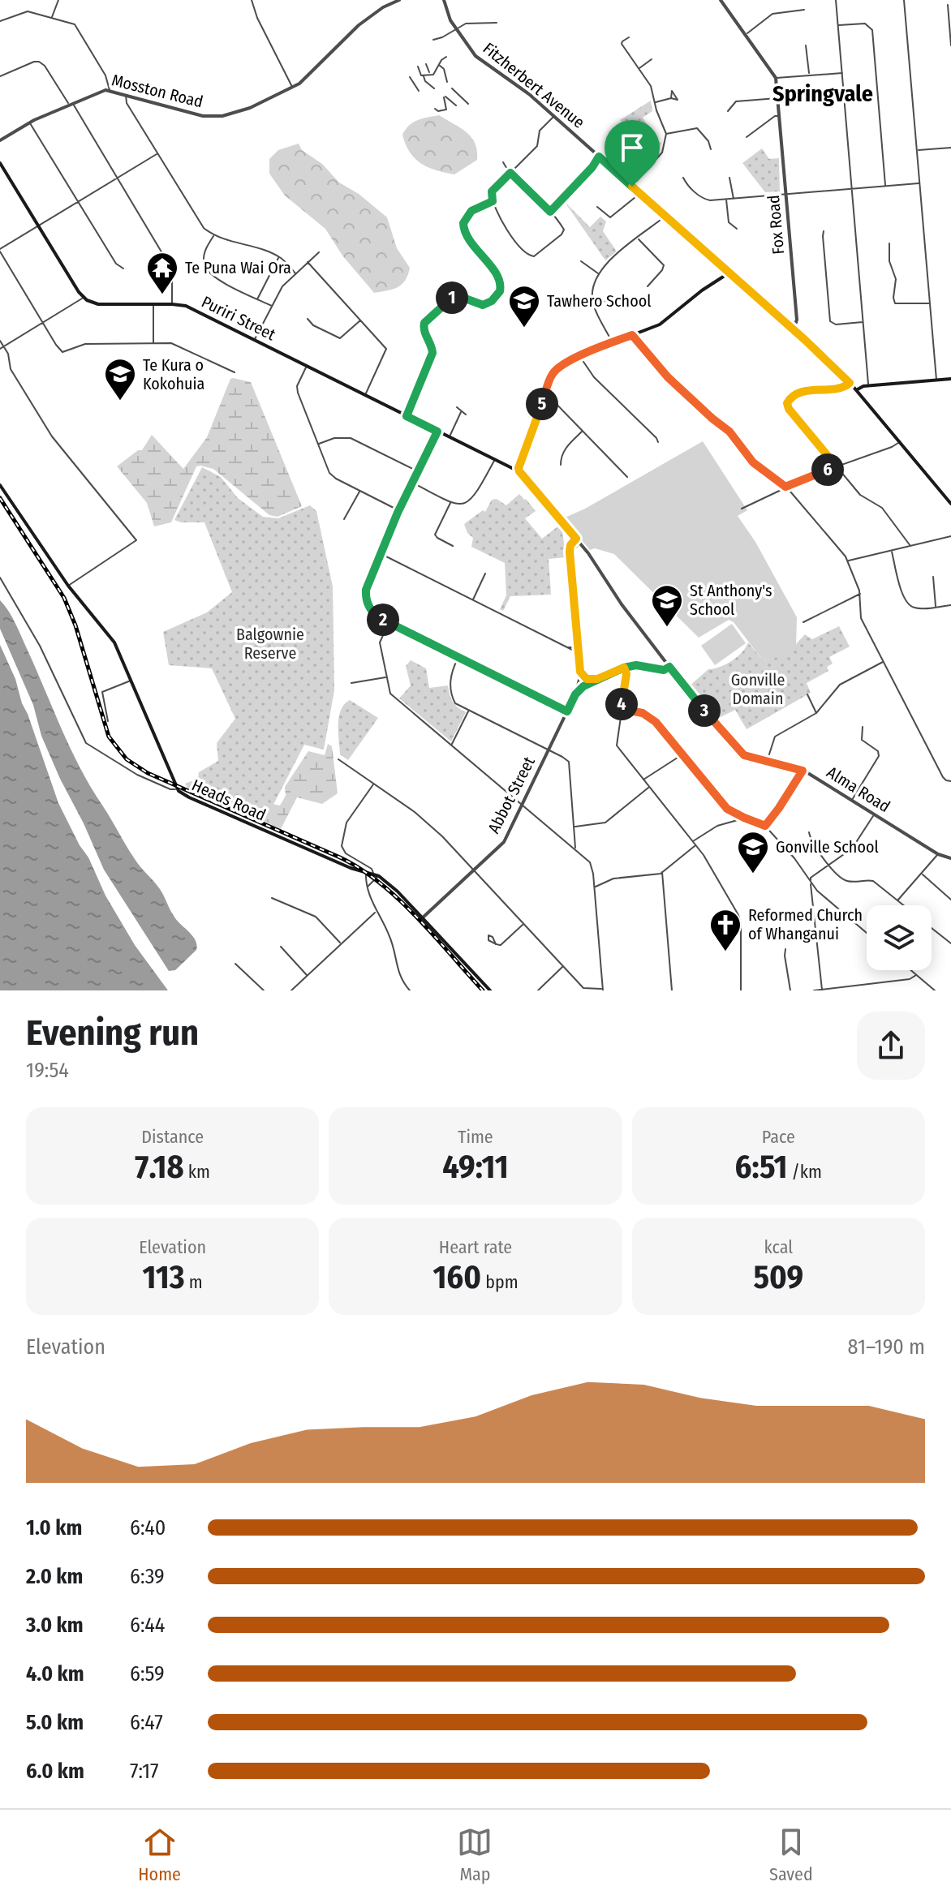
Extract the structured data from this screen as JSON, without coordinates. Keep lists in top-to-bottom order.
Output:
{
  "streets": {
    "main road": ["Fitzherbert Avenue", "Puriri Street", "Heads Road"],
    "street": [
      "Mosston Road",
      "Fox Road",
      "Alma Road",
      "Abbot Street"
    ]
  },
  "crossings": [
    ["Fitzherbert Avenue", "Fox Road"],
    ["Puriri Street", "Alma Road"],
    ["Abbot Street", "Heads Road"]
  ],
  "districts": ["Springvale"],
  "parks": ["Balgownie Reserve", "Gonville Domain"],
  "places": {
    "temple": ["Te Puna Wai Ora"],
    "school or university": [
      "Tawhero School",
      "Te Kura o Kokohuia",
      "St Anthony's School",
      "Gonville School"
    ],
    "church": ["Reformed Church of Whanganui"]
  },
  "page": {
    "pins": [
      "1",
      "5",
      "6",
      "2",
      "4",
      "3"
    ],
    "heading": ["Evening run", "19:54"],
    "stats": [
      ["Distance", "7.18 km"],
      ["Time", "49:11"],
      ["Pace", "6:51 /km"],
      ["Elevation", "113 m"],
      ["Heart rate", "160 bpm"],
      ["kcal", "509"]
    ],
    "chart": ["Elevation", "81–190 m"],
    "list": [
      {
        "name": "1.0 km",
        "note": "6:40"
      },
      {
        "name": "2.0 km",
        "note": "6:39"
      },
      {
        "name": "3.0 km",
        "note": "6:44"
      },
      {
        "name": "4.0 km",
        "note": "6:59"
      },
      {
        "name": "5.0 km",
        "note": "6:47"
      },
      {
        "name": "6.0 km",
        "note": "7:17"
      }
    ],
    "tabs": ["Home", "Map", "Saved"]
  }
}
